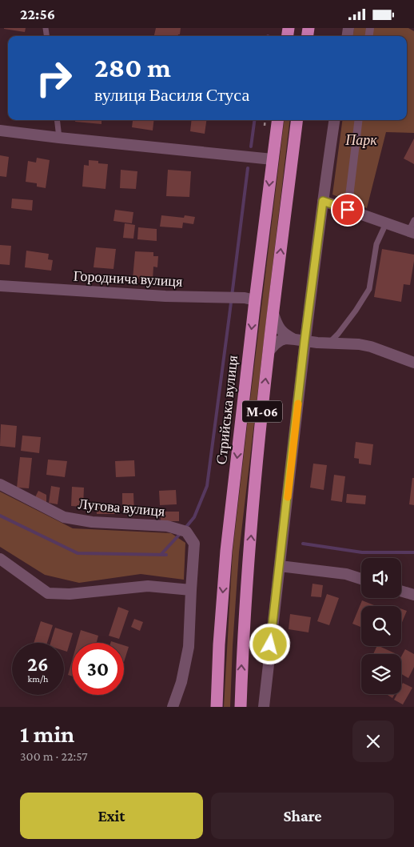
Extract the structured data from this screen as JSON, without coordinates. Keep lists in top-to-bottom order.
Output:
{
  "streets": {
    "highway": ["Стрийська вулиця", "М-06"],
    "street": ["Городнича вулиця", "Лугова вулиця"]
  },
  "crossings": [
    ["Городнича вулиця", "Стрийська вулиця"]
  ],
  "parks": ["Парк"],
  "page": {
    "status": "22:56",
    "turn": ["280 m", "вулиця Василя Стуса"],
    "speed": "26 km/h",
    "limit": "30",
    "heading": ["1 min", "300 m · 22:57"],
    "buttons": ["Exit", "Share"]
  }
}
